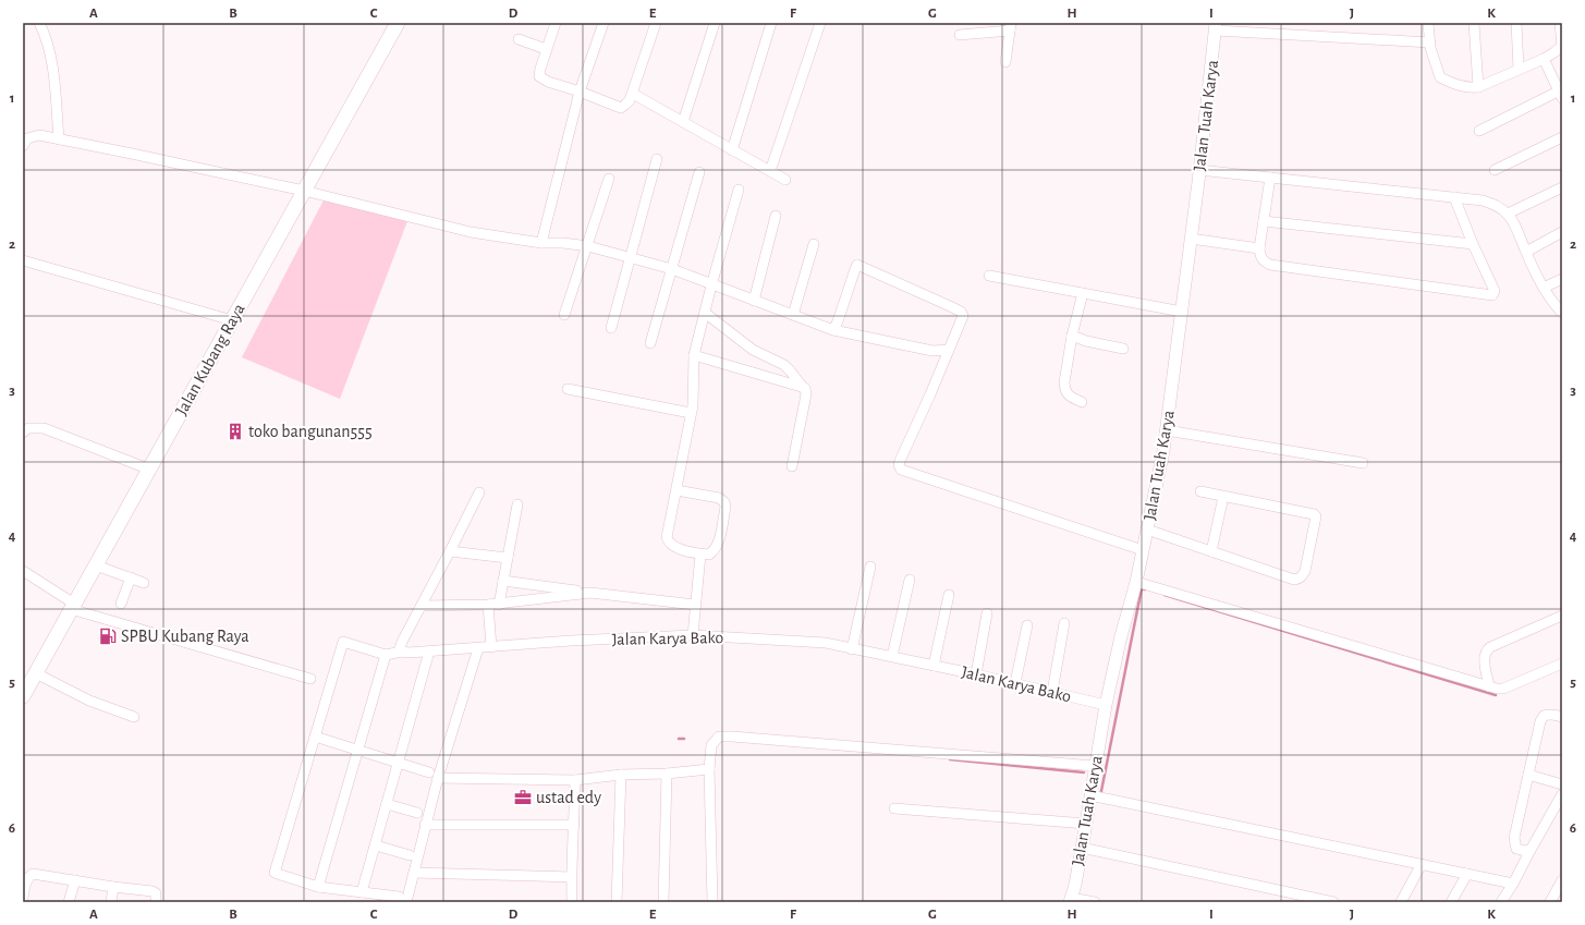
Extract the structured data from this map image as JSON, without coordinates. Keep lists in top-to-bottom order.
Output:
{
  "streets": {
    "highway": ["Jalan Kubang Raya"],
    "main road": ["Jalan Tuah Karya"],
    "street": ["Jalan Karya Bako"]
  },
  "crossings": [
    ["Jalan Tuah Karya", "Jalan Karya Bako"]
  ],
  "places": {
    "building": ["toko bangunan555"],
    "fuel station": ["SPBU Kubang Raya"],
    "office": ["ustad edy"]
  },
  "grid": {
    "columns": [
      "A",
      "B",
      "C",
      "D",
      "E",
      "F",
      "G",
      "H",
      "I",
      "J",
      "K"
    ],
    "rows": [
      "1",
      "2",
      "3",
      "4",
      "5",
      "6"
    ]
  }
}
